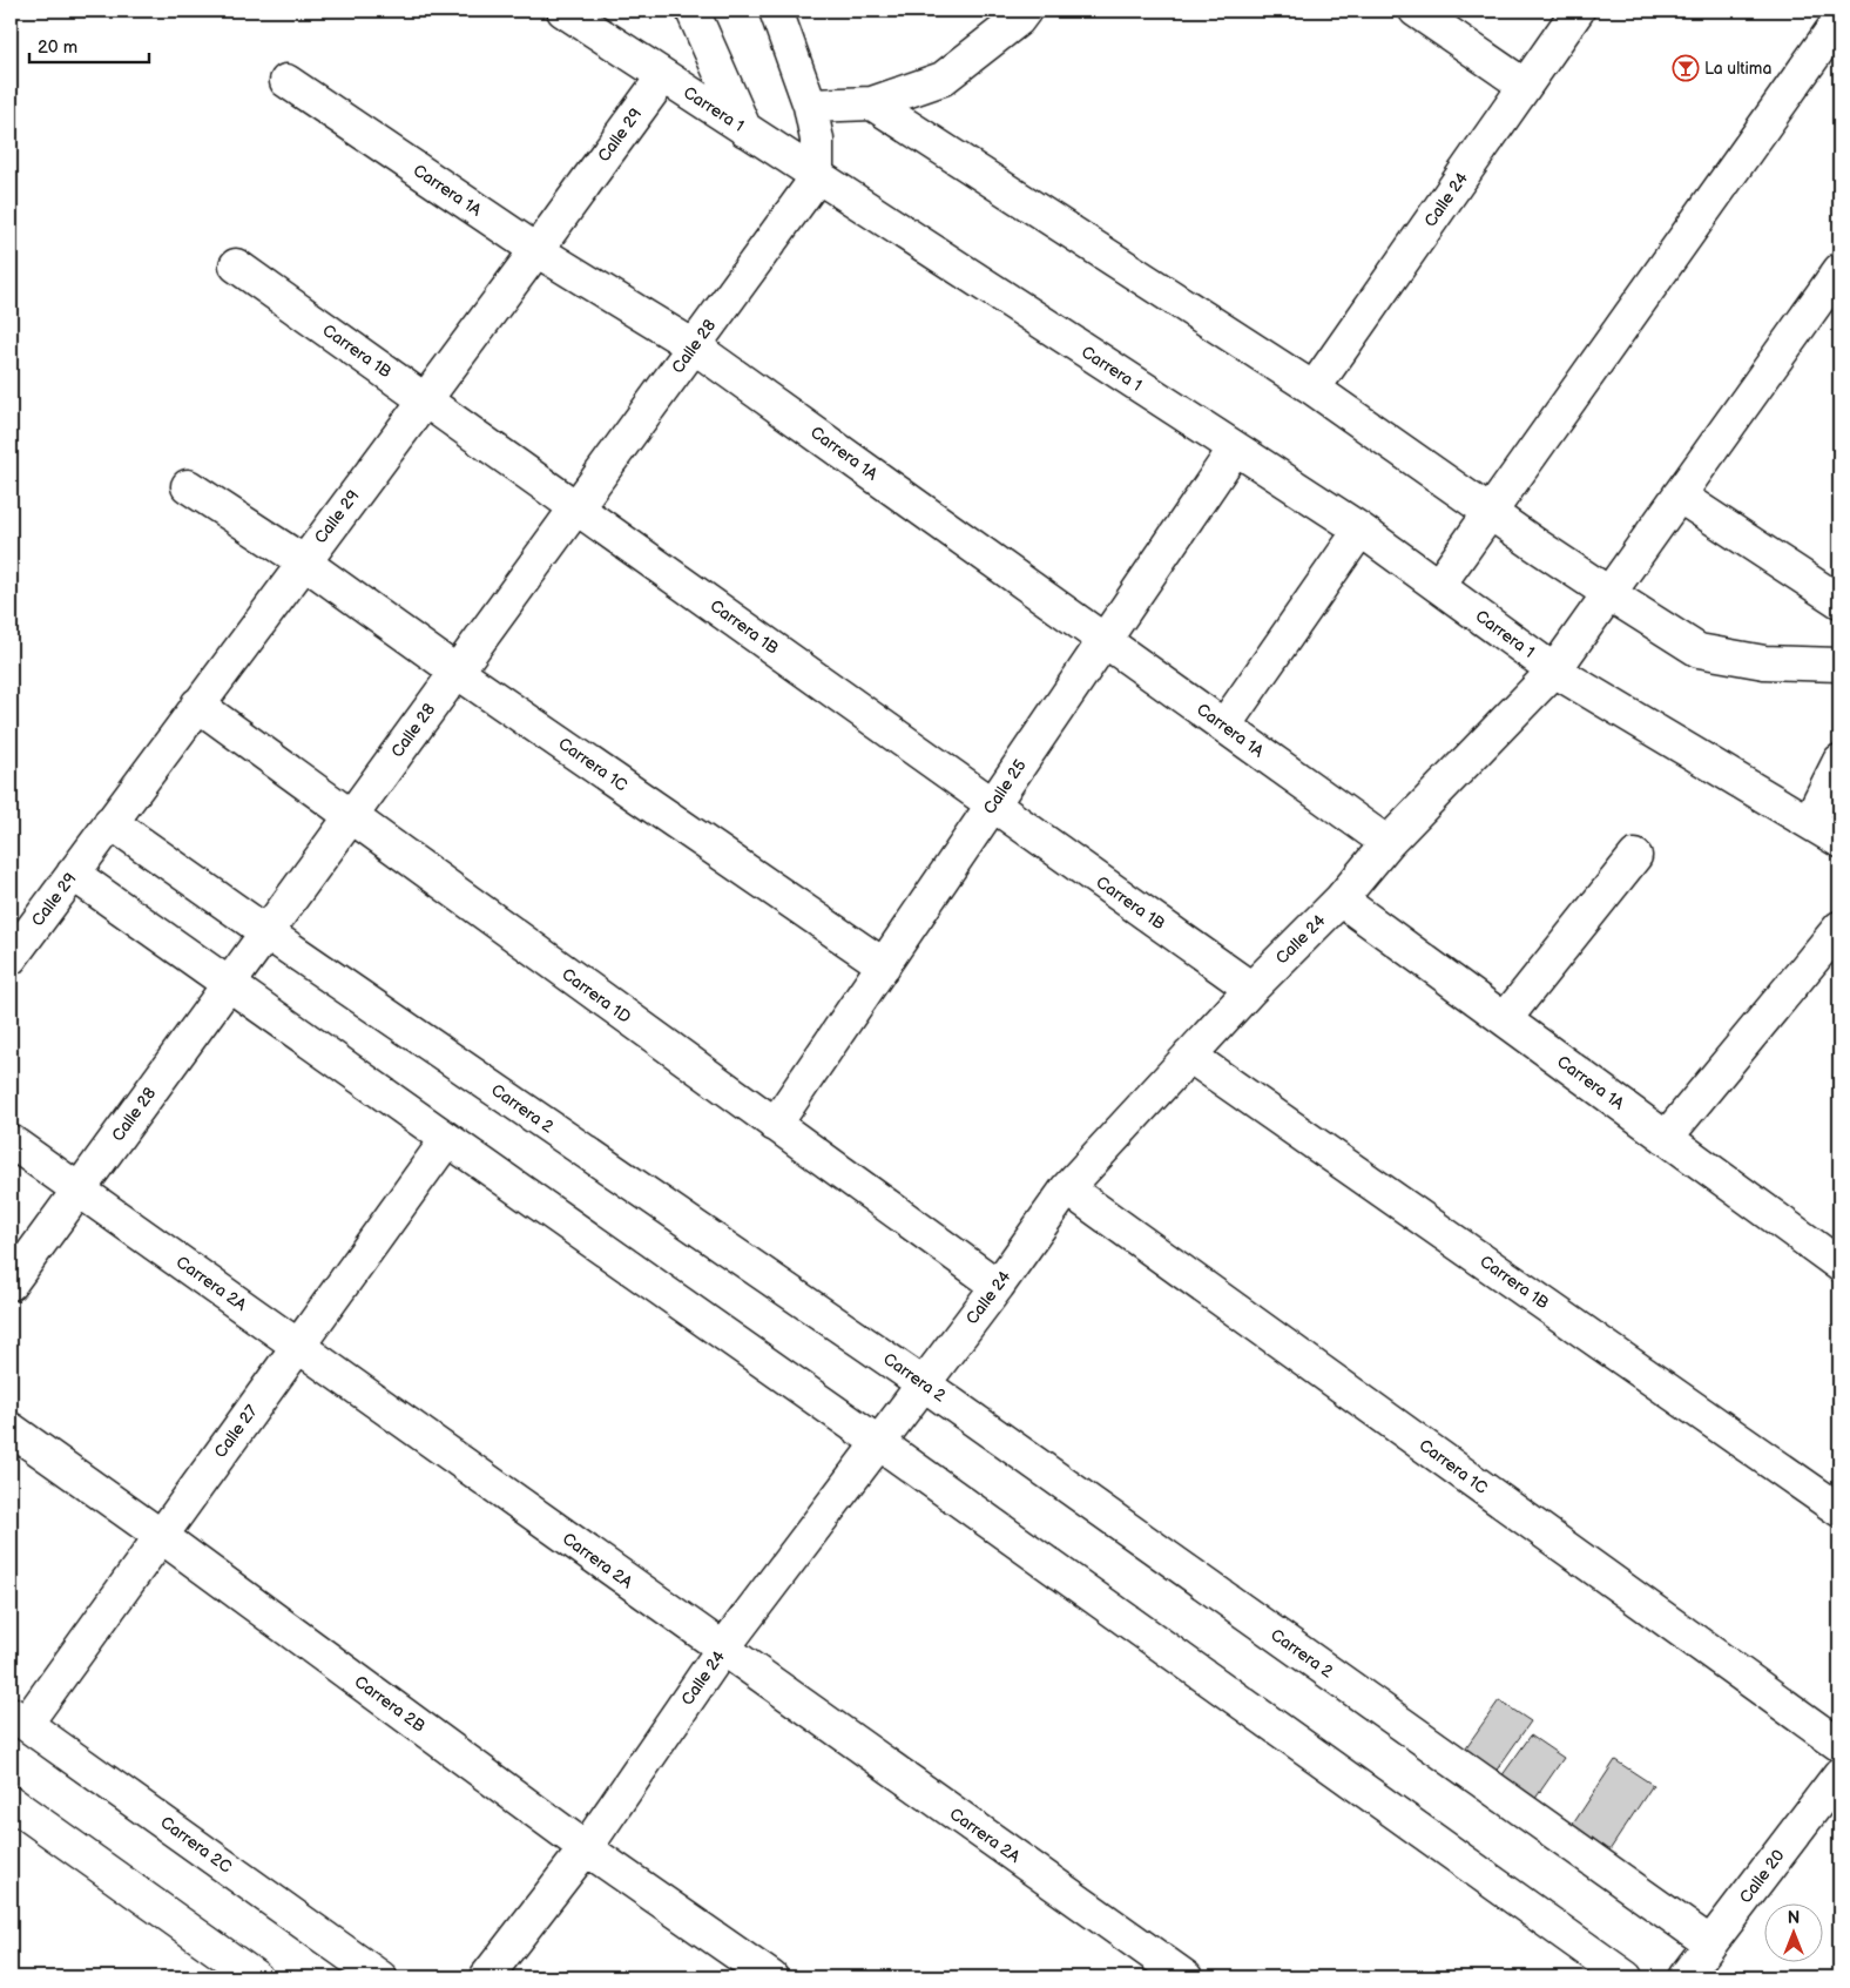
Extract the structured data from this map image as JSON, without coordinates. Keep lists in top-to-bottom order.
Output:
{
  "streets": {
    "street": [
      "Carrera 1",
      "Calle 29",
      "Carrera 1A",
      "Calle 24",
      "Calle 28",
      "Carrera 1B",
      "Carrera 1C",
      "Calle 25",
      "Carrera 1D",
      "Carrera 2",
      "Carrera 2A",
      "Calle 27",
      "Carrera 2B",
      "Carrera 2C",
      "Calle 20"
    ]
  },
  "crossings": [
    ["Carrera 1", "Calle 29"],
    ["Carrera 1", "Calle 24"],
    ["Carrera 1", "Calle 28"],
    ["Carrera 1", "Calle 25"],
    ["Calle 29", "Carrera 1A"],
    ["Calle 29", "Carrera 1B"],
    ["Calle 29", "Carrera 1C"],
    ["Calle 29", "Carrera 1D"],
    ["Calle 29", "Carrera 2"],
    ["Carrera 1A", "Calle 24"],
    ["Carrera 1A", "Calle 28"],
    ["Carrera 1A", "Calle 25"],
    ["Calle 24", "Carrera 1B"],
    ["Calle 24", "Carrera 1C"],
    ["Calle 24", "Carrera 1D"],
    ["Calle 24", "Carrera 2"],
    ["Calle 24", "Carrera 2A"],
    ["Calle 24", "Carrera 2B"],
    ["Calle 28", "Carrera 1B"],
    ["Calle 28", "Carrera 1C"],
    ["Calle 28", "Carrera 1D"],
    ["Calle 28", "Carrera 2"],
    ["Calle 28", "Carrera 2A"],
    ["Carrera 1B", "Calle 25"],
    ["Carrera 1C", "Calle 25"],
    ["Calle 25", "Carrera 1D"],
    ["Carrera 2", "Calle 20"],
    ["Carrera 2A", "Calle 27"],
    ["Calle 27", "Carrera 2B"],
    ["Calle 27", "Carrera 2C"]
  ],
  "places": {
    "bar": ["La ultima"]
  },
  "scale_bar": "20 m",
  "north": "top"
}
